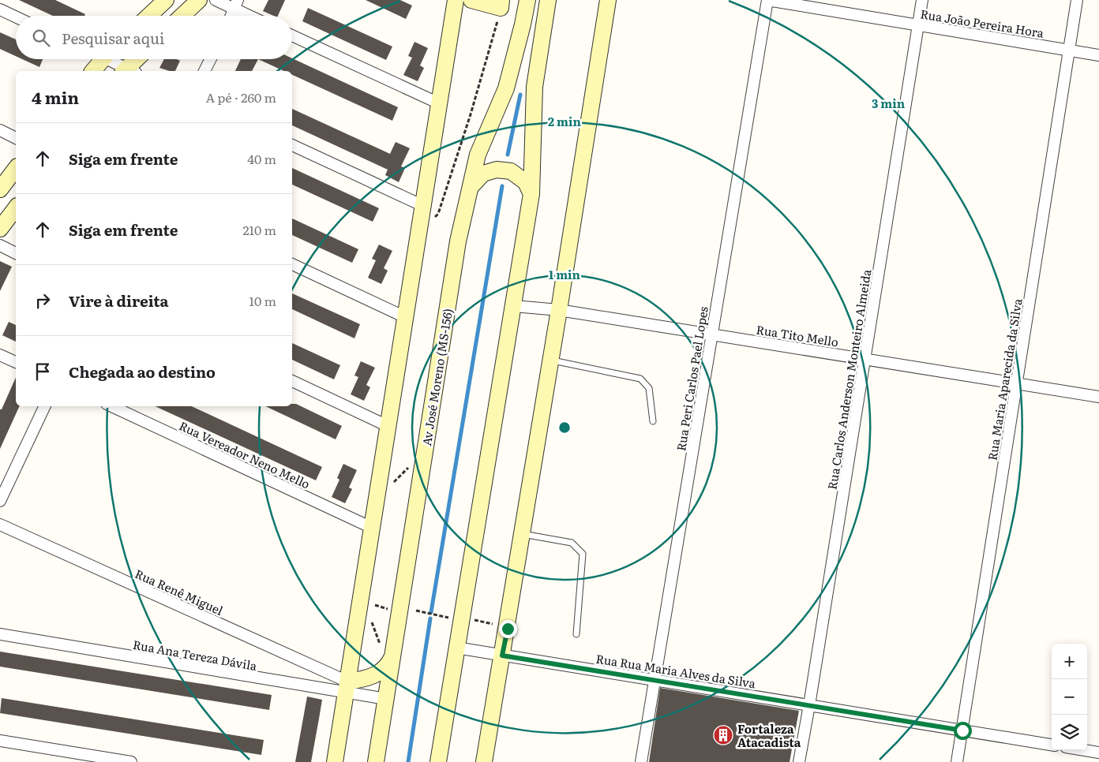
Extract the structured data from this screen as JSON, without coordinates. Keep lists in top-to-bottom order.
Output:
{
  "streets": {
    "street": [
      "Rua João Pereira Hora",
      "Rua Tito Mello",
      "Av José Moreno (MS-156)",
      "Rua Peri Carlos Pael Lopes",
      "Rua Carlos Anderson Monteiro Almeida",
      "Rua Maria Aparecida da Silva",
      "Rua Vereador Neno Mello",
      "Rua Renê Miguel",
      "Rua Ana Tereza Dávila",
      "Rua Rua Maria Alves da Silva"
    ]
  },
  "crossings": [
    ["Rua João Pereira Hora", "Rua Peri Carlos Pael Lopes"],
    ["Rua João Pereira Hora", "Rua Carlos Anderson Monteiro Almeida"],
    ["Rua João Pereira Hora", "Rua Maria Aparecida da Silva"],
    ["Rua Tito Mello", "Rua Peri Carlos Pael Lopes"],
    ["Rua Tito Mello", "Rua Carlos Anderson Monteiro Almeida"],
    ["Rua Tito Mello", "Rua Maria Aparecida da Silva"],
    ["Av José Moreno (MS-156)", "Rua Ana Tereza Dávila"],
    ["Rua Peri Carlos Pael Lopes", "Rua Rua Maria Alves da Silva"],
    ["Rua Carlos Anderson Monteiro Almeida", "Rua Rua Maria Alves da Silva"],
    ["Rua Maria Aparecida da Silva", "Rua Rua Maria Alves da Silva"],
    ["Rua Renê Miguel", "Rua Ana Tereza Dávila"]
  ],
  "places": {
    "building": ["Fortaleza Atacadista"]
  },
  "page": {
    "search": "Pesquisar aqui",
    "heading": ["4 min", "A pé · 260 m"],
    "list": [
      ["Siga em frente", "40 m"],
      ["Siga em frente", "210 m"],
      ["Vire à direita", "10 m"],
      "Chegada ao destino"
    ],
    "map_buttons": ["+", "−"]
  },
  "rings": ["3 min", "2 min", "1 min"]
}
